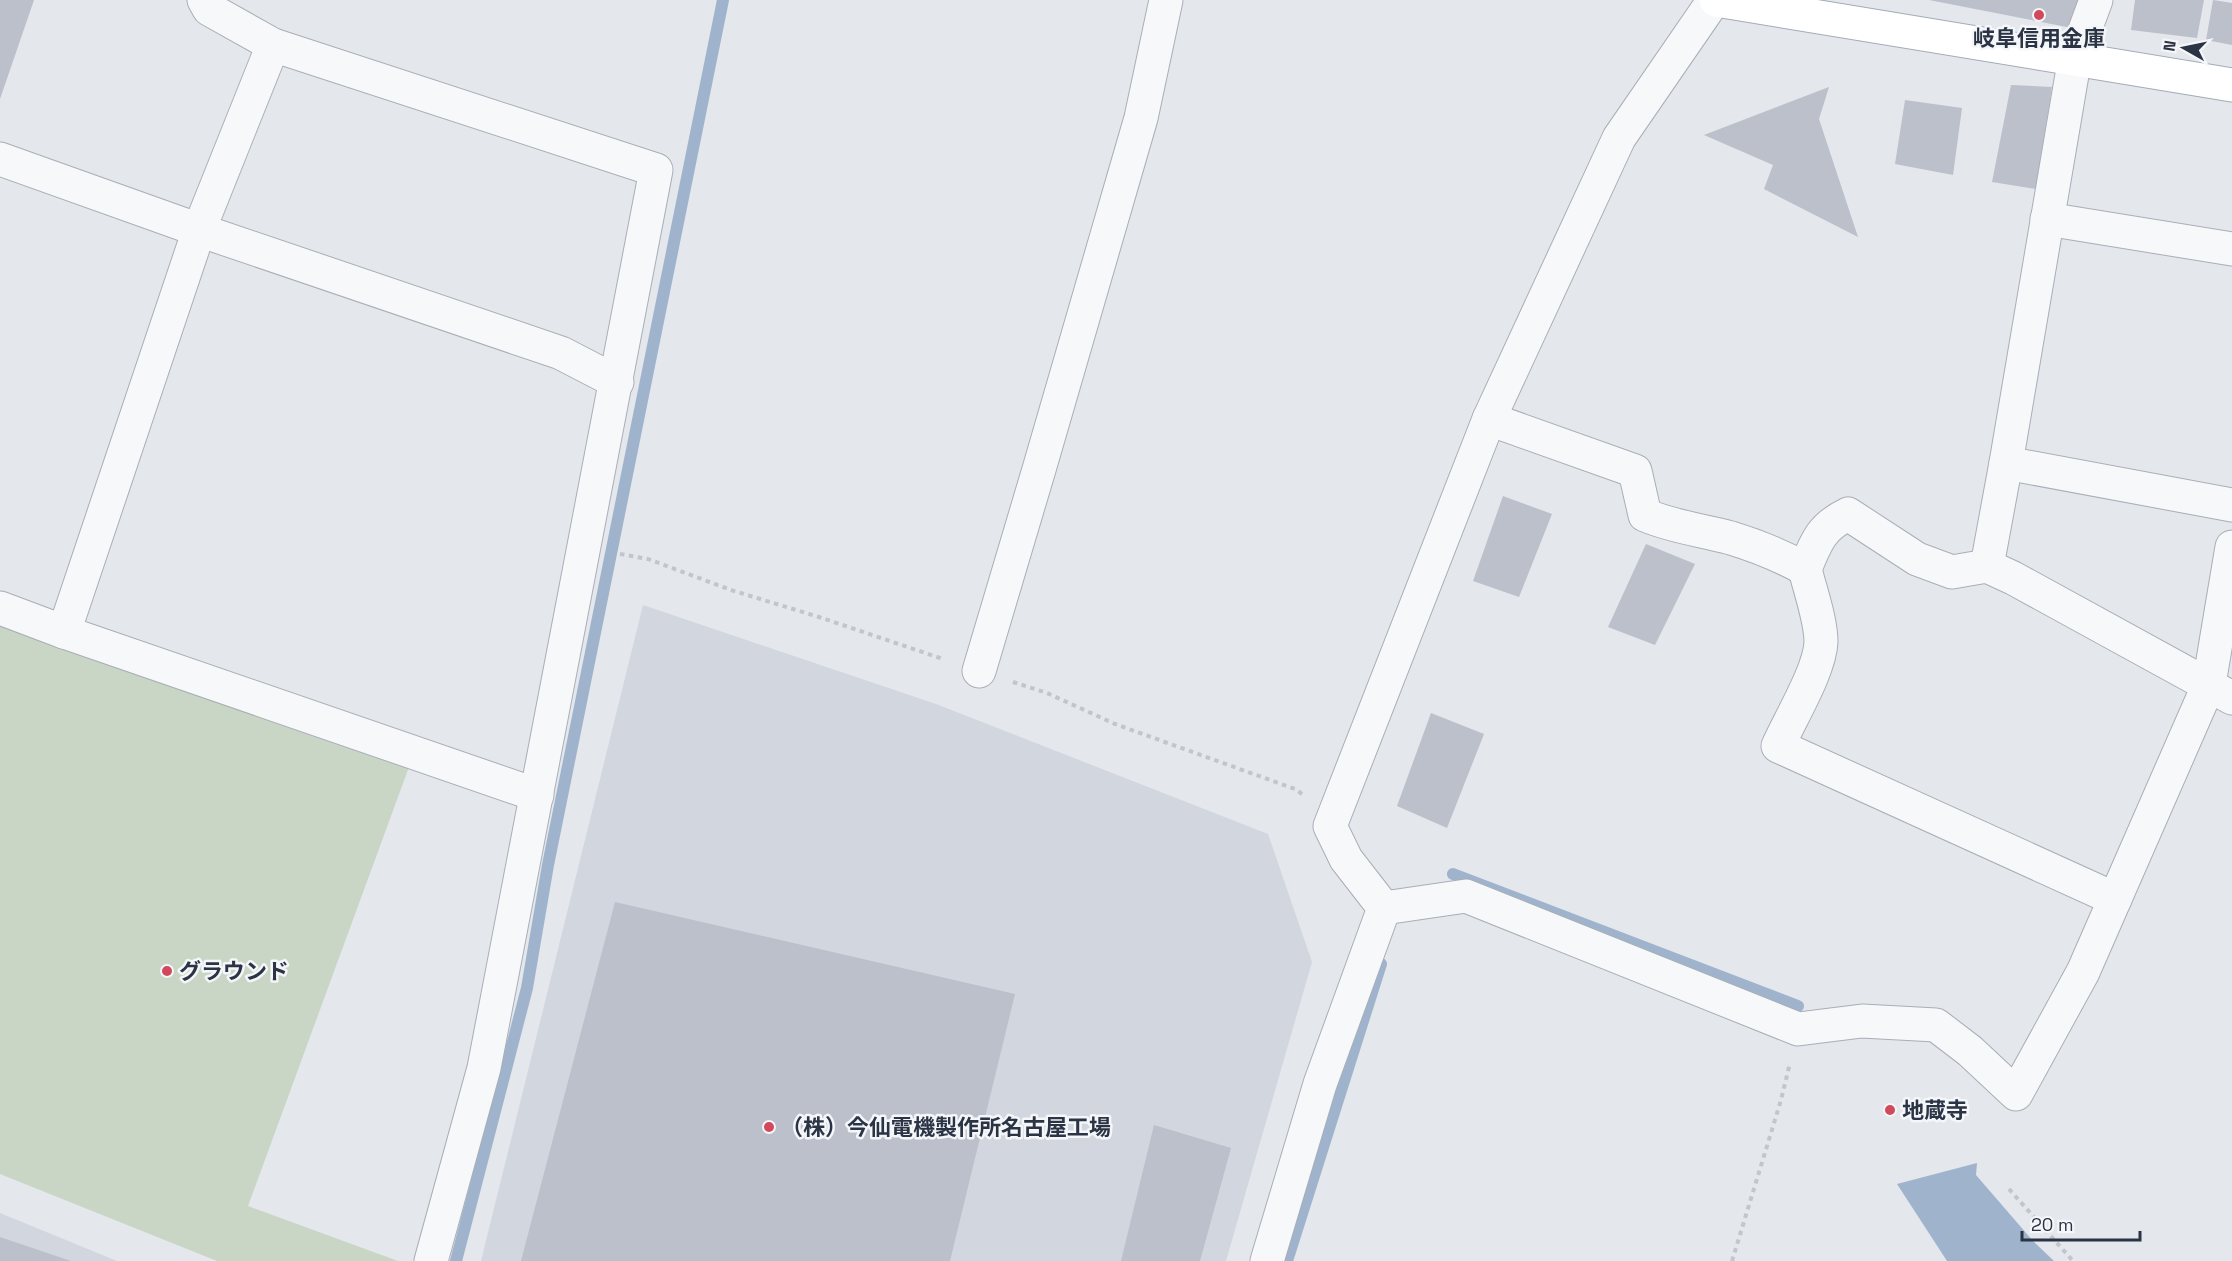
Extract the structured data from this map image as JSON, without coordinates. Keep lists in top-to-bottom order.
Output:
{
  "places": [
    "岐阜信用金庫",
    "グラウンド",
    "地蔵寺",
    "（株）今仙電機製作所名古屋工場"
  ],
  "scale_bar": "20 m",
  "north": "left"
}
